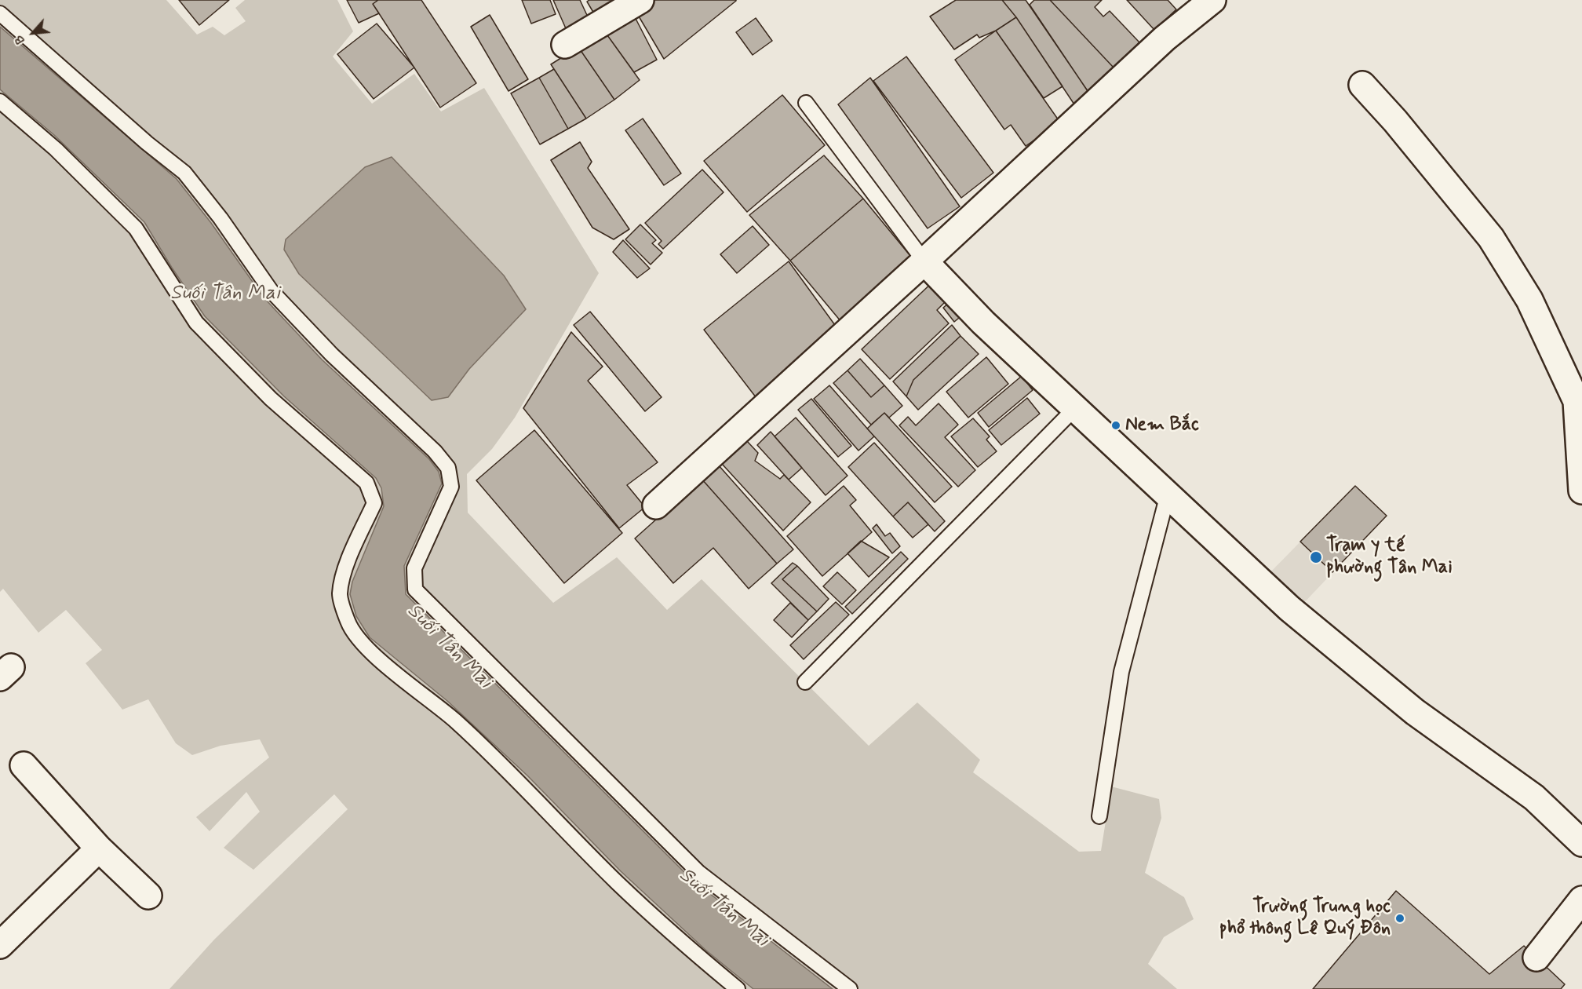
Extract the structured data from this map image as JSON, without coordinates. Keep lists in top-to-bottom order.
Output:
{
  "water": ["Suối Tân Mai"],
  "places": ["Nem Bắc", "Trạm y tế phường Tân Mai", "Trường Trung học phổ thông Lê Quý Đôn"],
  "north": "bottom left"
}
